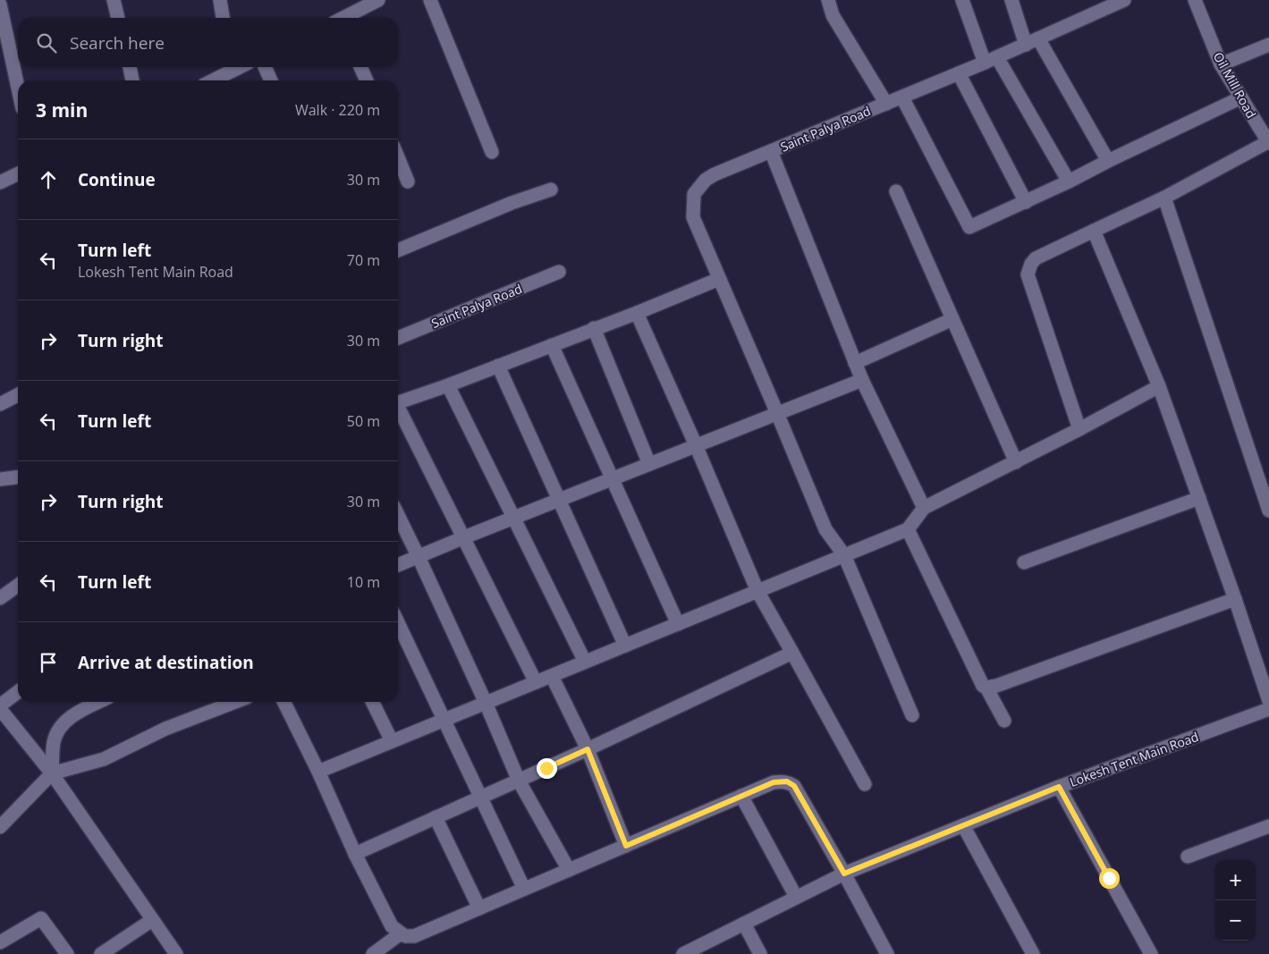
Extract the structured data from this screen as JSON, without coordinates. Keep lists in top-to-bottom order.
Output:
{
  "streets": {
    "street": ["Oil Mill Road", "Saint Palya Road", "Lokesh Tent Main Road"]
  },
  "page": {
    "search": "Search here",
    "heading": ["3 min", "Walk · 220 m"],
    "list": [
      ["Continue", "30 m"],
      ["Turn left", "Lokesh Tent Main Road", "70 m"],
      ["Turn right", "30 m"],
      ["Turn left", "50 m"],
      ["Turn right", "30 m"],
      ["Turn left", "10 m"],
      "Arrive at destination"
    ],
    "map_buttons": ["+", "−"]
  }
}
